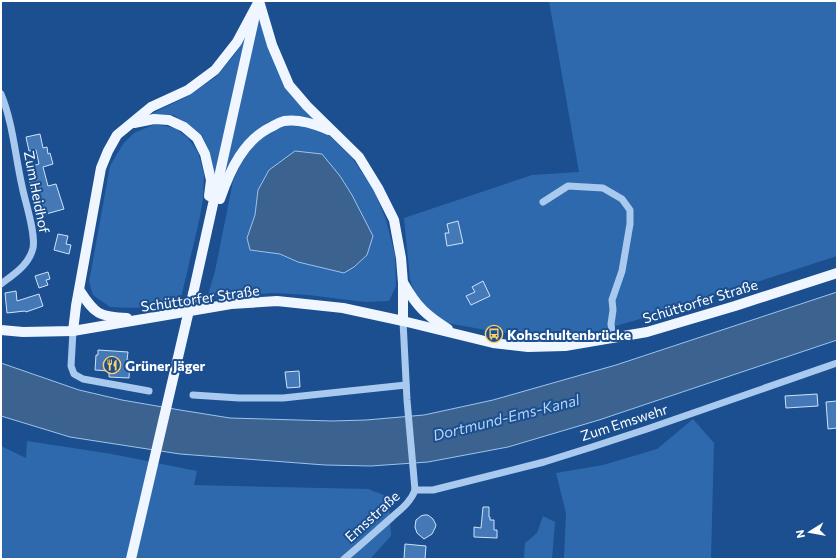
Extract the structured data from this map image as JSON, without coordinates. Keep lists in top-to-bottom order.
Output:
{
  "streets": {
    "main road": ["Schüttorfer Straße"],
    "street": ["Zum Heidhof", "Zum Emswehr", "Emsstraße"]
  },
  "crossings": [
    ["Zum Emswehr", "Emsstraße"]
  ],
  "water": ["Dortmund-Ems-Kanal"],
  "places": {
    "bus stop": ["Kohschultenbrücke"],
    "restaurant": ["Grüner Jäger"]
  },
  "north": "left"
}
